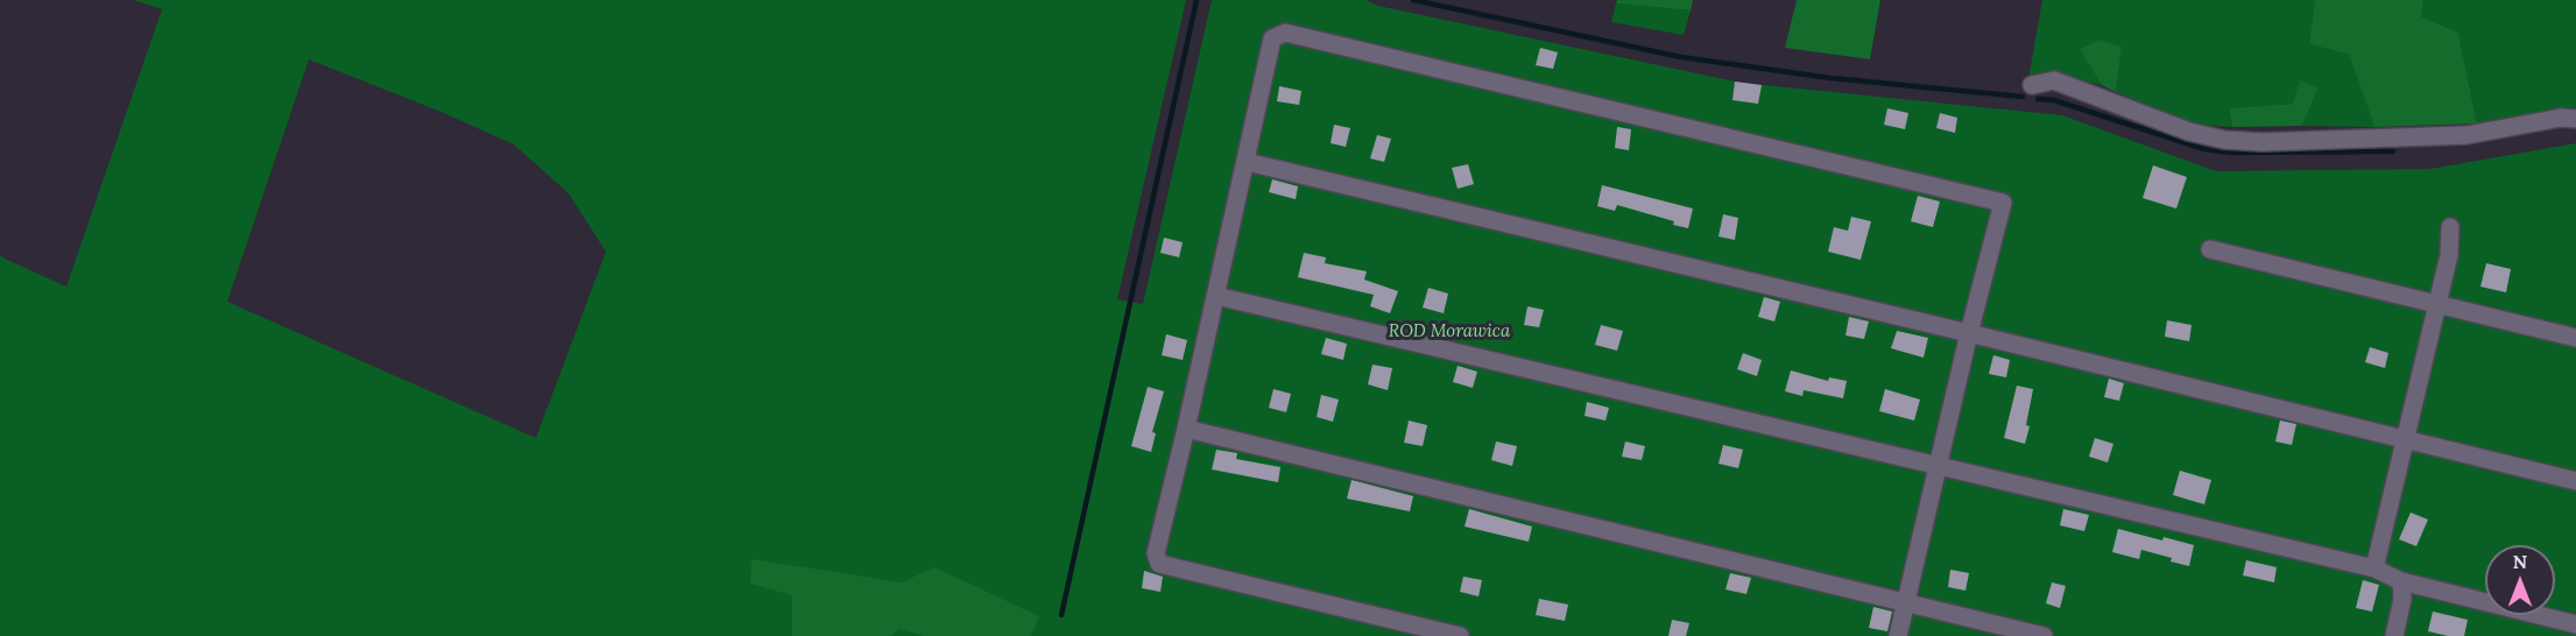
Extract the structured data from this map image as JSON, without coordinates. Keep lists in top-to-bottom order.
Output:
{
  "parks": ["ROD Morawica"],
  "north": "top"
}
